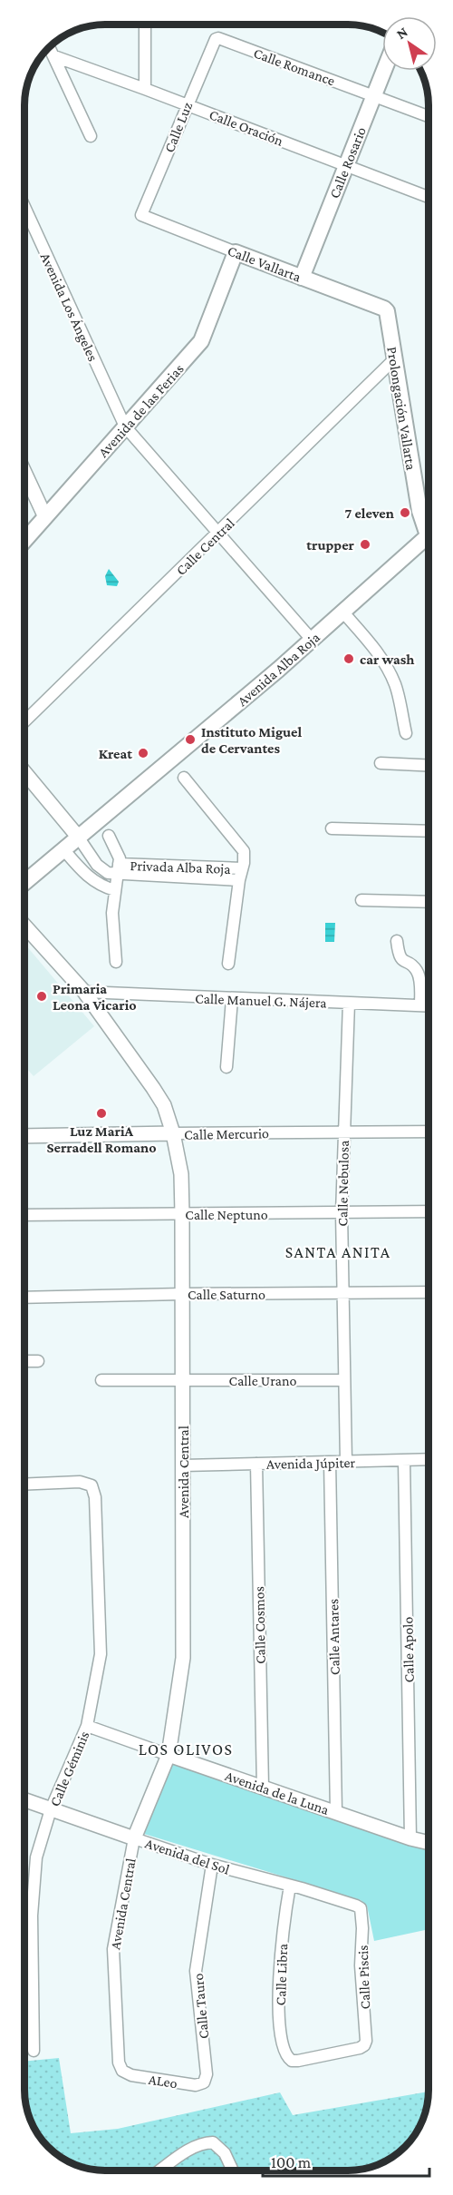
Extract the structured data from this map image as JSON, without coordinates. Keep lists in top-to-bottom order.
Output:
{
  "streets": {
    "main road": [
      "Calle Rosario",
      "Calle Vallarta",
      "Prolongación Vallarta",
      "Avenida de las Ferias",
      "Avenida Alba Roja"
    ],
    "street": [
      "Calle Romance",
      "Calle Luz",
      "Calle Oración",
      "Avenida Los Ángeles",
      "Calle Central",
      "Privada Alba Roja",
      "Calle Manuel G. Nájera",
      "Calle Mercurio",
      "Calle Nebulosa",
      "Calle Neptuno",
      "Calle Saturno",
      "Calle Urano",
      "Avenida Júpiter",
      "Avenida Central",
      "Calle Cosmos",
      "Calle Antares",
      "Calle Apolo",
      "Calle Géminis",
      "Avenida de la Luna",
      "Avenida del Sol",
      "Calle Libra",
      "Calle Piscis",
      "Calle Tauro",
      "ALeo"
    ]
  },
  "crossings": [
    ["Calle Romance", "Calle Luz"],
    ["Calle Romance", "Calle Rosario"],
    ["Calle Luz", "Calle Oración"],
    ["Calle Luz", "Calle Vallarta"],
    ["Calle Oración", "Calle Rosario"],
    ["Calle Rosario", "Calle Vallarta"],
    ["Calle Vallarta", "Prolongación Vallarta"],
    ["Calle Vallarta", "Avenida de las Ferias"],
    ["Avenida Los Ángeles", "Avenida de las Ferias"],
    ["Avenida Los Ángeles", "Calle Central"],
    ["Avenida Los Ángeles", "Avenida Alba Roja"],
    ["Prolongación Vallarta", "Calle Central"],
    ["Calle Manuel G. Nájera", "Calle Nebulosa"],
    ["Calle Manuel G. Nájera", "Avenida Central"],
    ["Calle Mercurio", "Calle Nebulosa"],
    ["Calle Mercurio", "Avenida Central"],
    ["Calle Nebulosa", "Calle Neptuno"],
    ["Calle Nebulosa", "Calle Saturno"],
    ["Calle Nebulosa", "Calle Urano"],
    ["Calle Nebulosa", "Avenida Júpiter"],
    ["Calle Neptuno", "Avenida Central"],
    ["Calle Saturno", "Avenida Central"],
    ["Calle Urano", "Avenida Central"],
    ["Avenida Júpiter", "Avenida Central"],
    ["Avenida Júpiter", "Calle Cosmos"],
    ["Avenida Júpiter", "Calle Antares"],
    ["Avenida Júpiter", "Calle Apolo"],
    ["Avenida Central", "Avenida de la Luna"],
    ["Avenida Central", "Avenida del Sol"],
    ["Avenida Central", "ALeo"],
    ["Calle Cosmos", "Avenida de la Luna"],
    ["Calle Antares", "Avenida de la Luna"],
    ["Calle Apolo", "Avenida de la Luna"],
    ["Calle Géminis", "Avenida de la Luna"],
    ["Calle Géminis", "Avenida del Sol"],
    ["Avenida del Sol", "Calle Libra"],
    ["Avenida del Sol", "Calle Piscis"],
    ["Avenida del Sol", "Calle Tauro"],
    ["Calle Libra", "Calle Piscis"],
    ["Calle Tauro", "ALeo"]
  ],
  "districts": ["SANTA ANITA", "LOS OLIVOS"],
  "places": [
    "7 eleven",
    "trupper",
    "car wash",
    "Instituto Miguel de Cervantes",
    "Kreat",
    "Primaria Leona Vicario",
    "Luz MariA Serradell Romano"
  ],
  "scale_bar": "100 m",
  "north": "top left"
}
